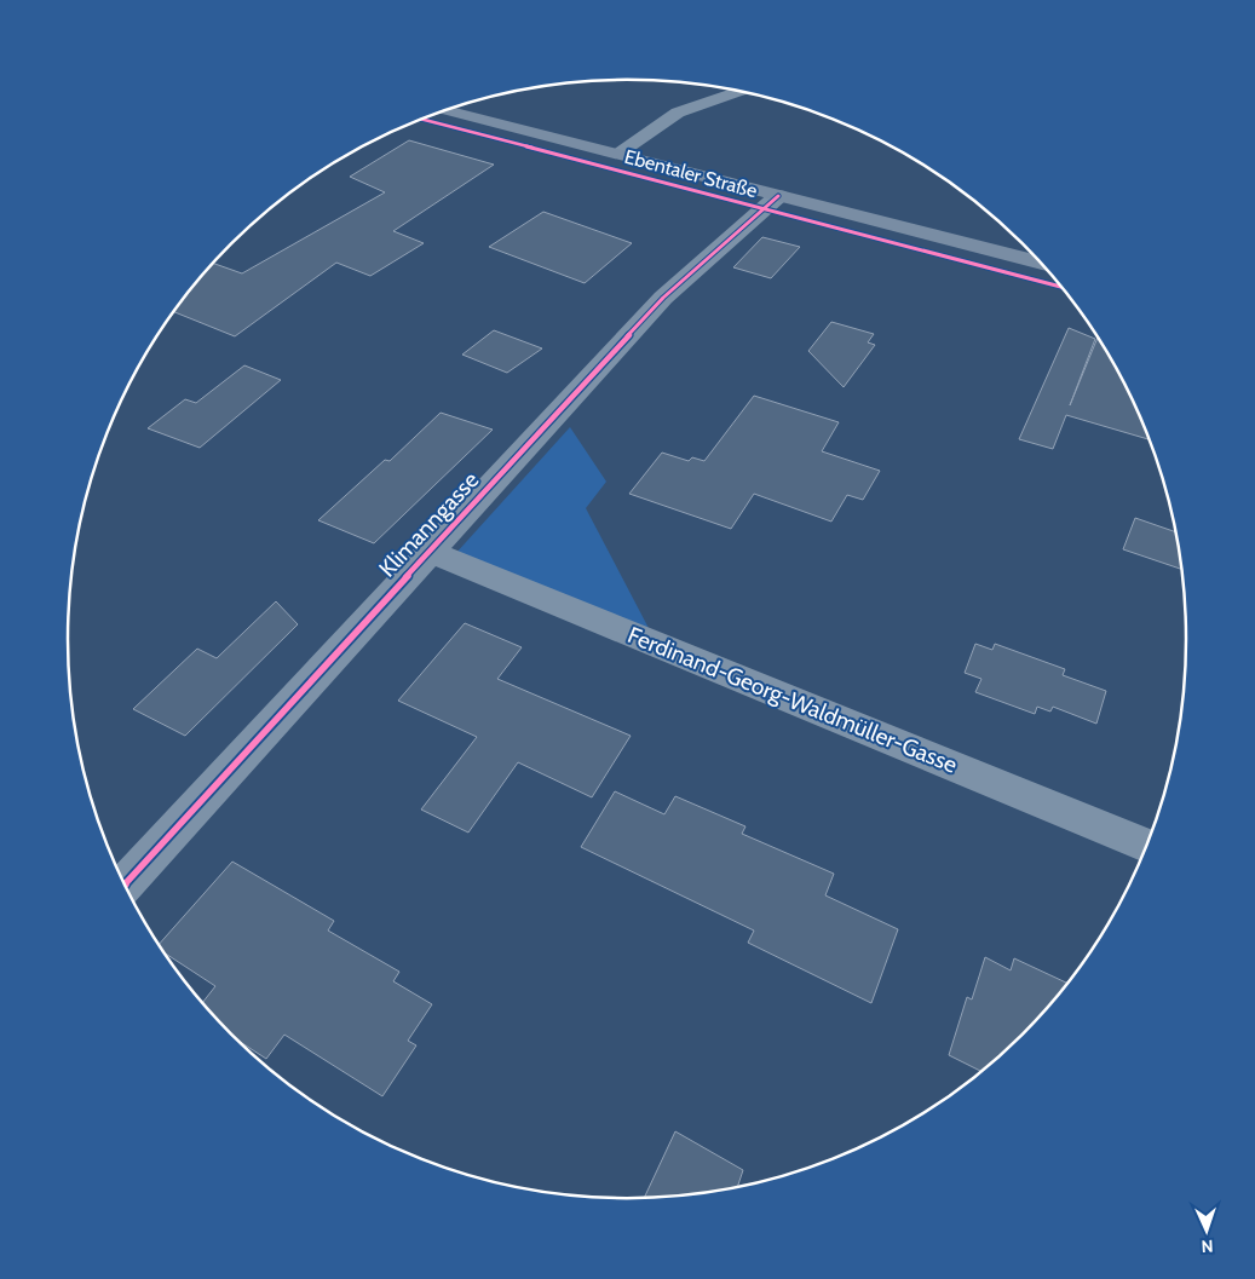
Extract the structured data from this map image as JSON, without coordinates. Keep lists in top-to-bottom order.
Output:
{
  "streets": {
    "main road": ["Ebentaler Straße"],
    "street": ["Klimanngasse", "Ferdinand-Georg-Waldmüller-Gasse"]
  },
  "crossings": [
    ["Ebentaler Straße", "Klimanngasse"],
    ["Klimanngasse", "Ferdinand-Georg-Waldmüller-Gasse"]
  ],
  "north": "bottom"
}
